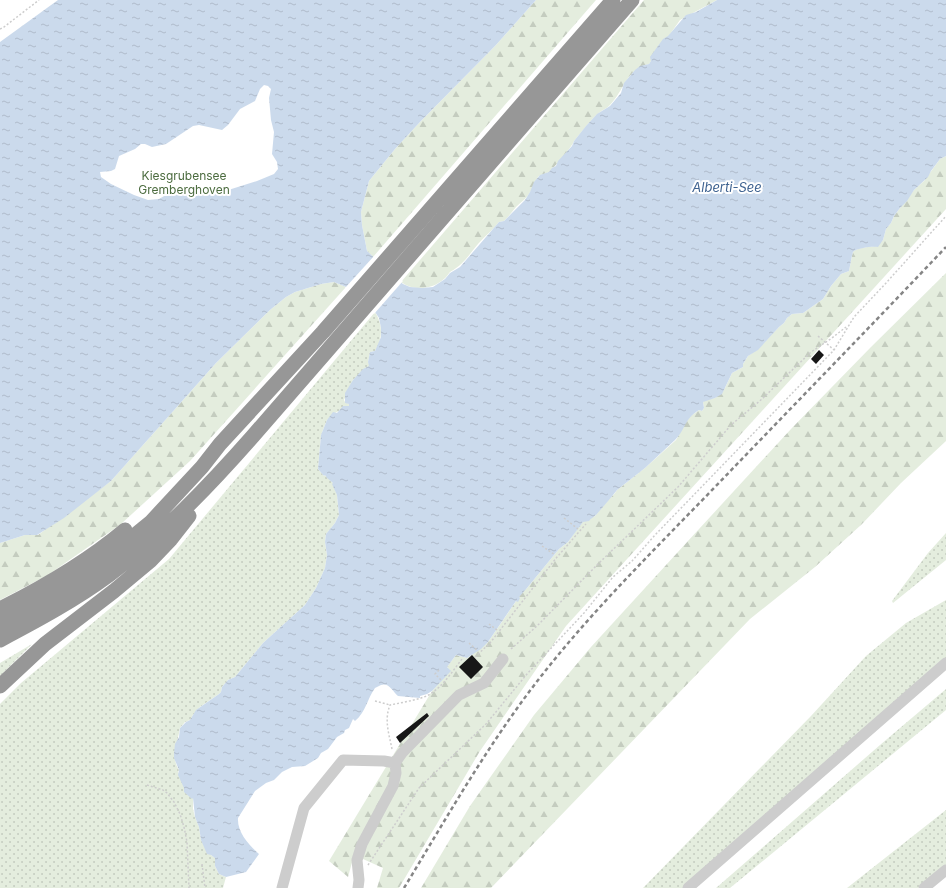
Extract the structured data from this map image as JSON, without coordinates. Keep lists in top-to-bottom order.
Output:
{
  "water": ["Alberti-See"],
  "parks": ["Kiesgrubensee Gremberghoven"]
}
